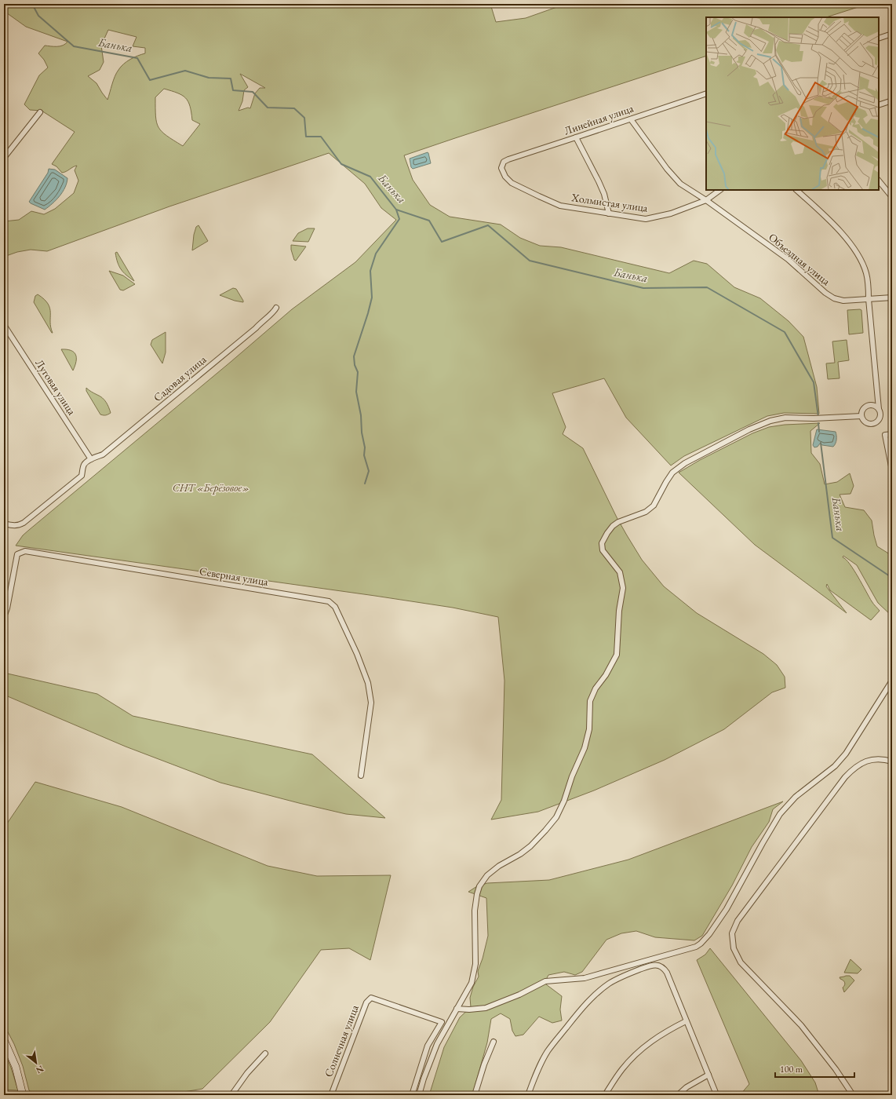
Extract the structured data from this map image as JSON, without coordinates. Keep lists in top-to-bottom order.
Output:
{
  "streets": {
    "street": [
      "Линейная улица",
      "Холмистая улица",
      "Объездная улица",
      "Садовая улица",
      "Луговая улица",
      "Северная улица",
      "Солнечная улица"
    ]
  },
  "crossings": [
    ["Линейная улица", "Холмистая улица"],
    ["Линейная улица", "Объездная улица"],
    ["Холмистая улица", "Объездная улица"],
    ["Садовая улица", "Луговая улица"]
  ],
  "water": ["Банька"],
  "parks": ["СНТ «Берёзовое»"],
  "scale_bar": "100 m",
  "north": "bottom right"
}
